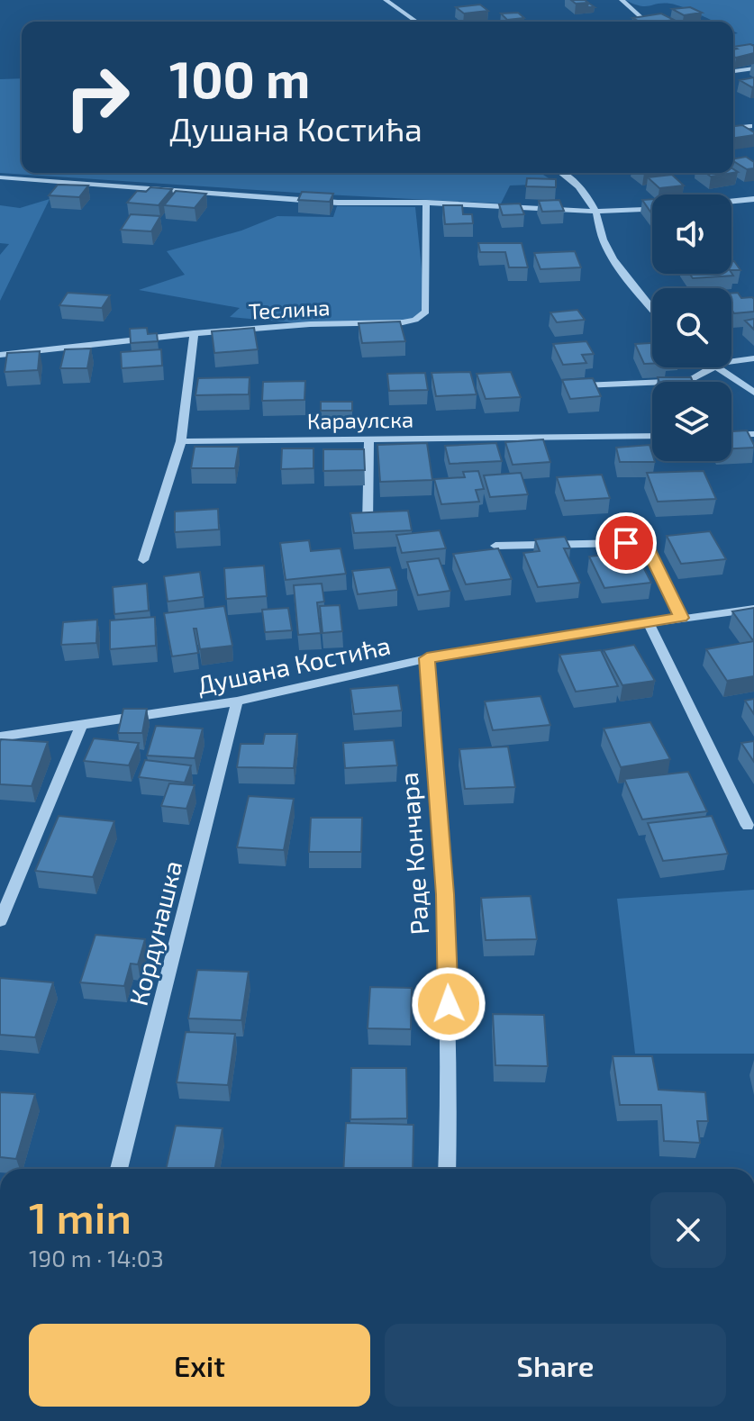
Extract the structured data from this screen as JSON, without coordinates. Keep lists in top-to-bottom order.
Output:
{
  "streets": {
    "street": [
      "Теслина",
      "Караулска",
      "Душана Костића",
      "Раде Кончара",
      "Кордунашка"
    ]
  },
  "crossings": [
    ["Душана Костића", "Раде Кончара"],
    ["Душана Костића", "Кордунашка"]
  ],
  "page": {
    "turn": ["100 m", "Душана Костића"],
    "heading": ["1 min", "190 m · 14:03"],
    "buttons": ["Exit", "Share"]
  }
}
